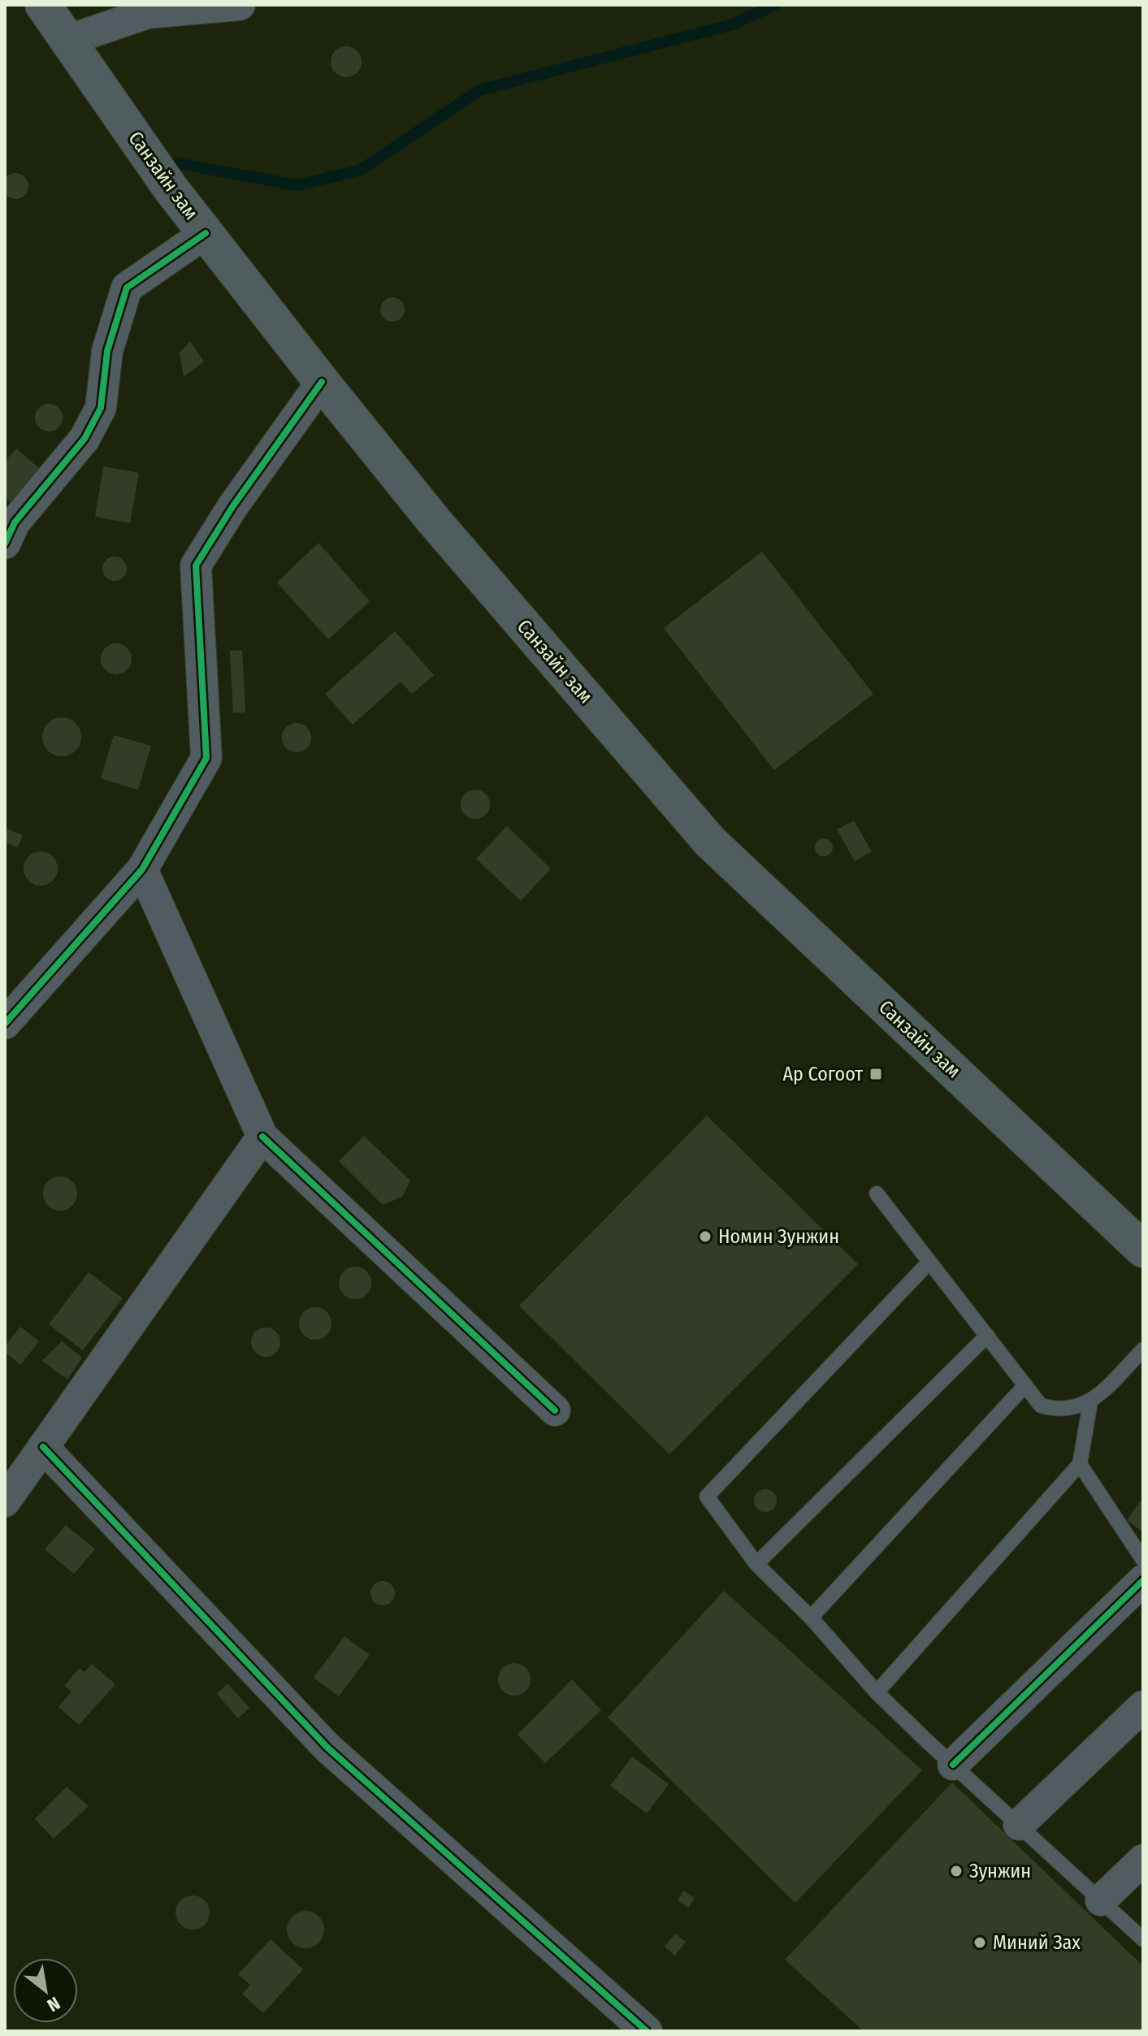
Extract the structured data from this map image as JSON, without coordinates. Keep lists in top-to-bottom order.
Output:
{
  "streets": {
    "main road": ["Санзайн зам"]
  },
  "places": {
    "transit": ["Ар Согоот"],
    "other": ["Номин Зунжин", "Зунжин", "Миний Зах"]
  },
  "north": "bottom right"
}
